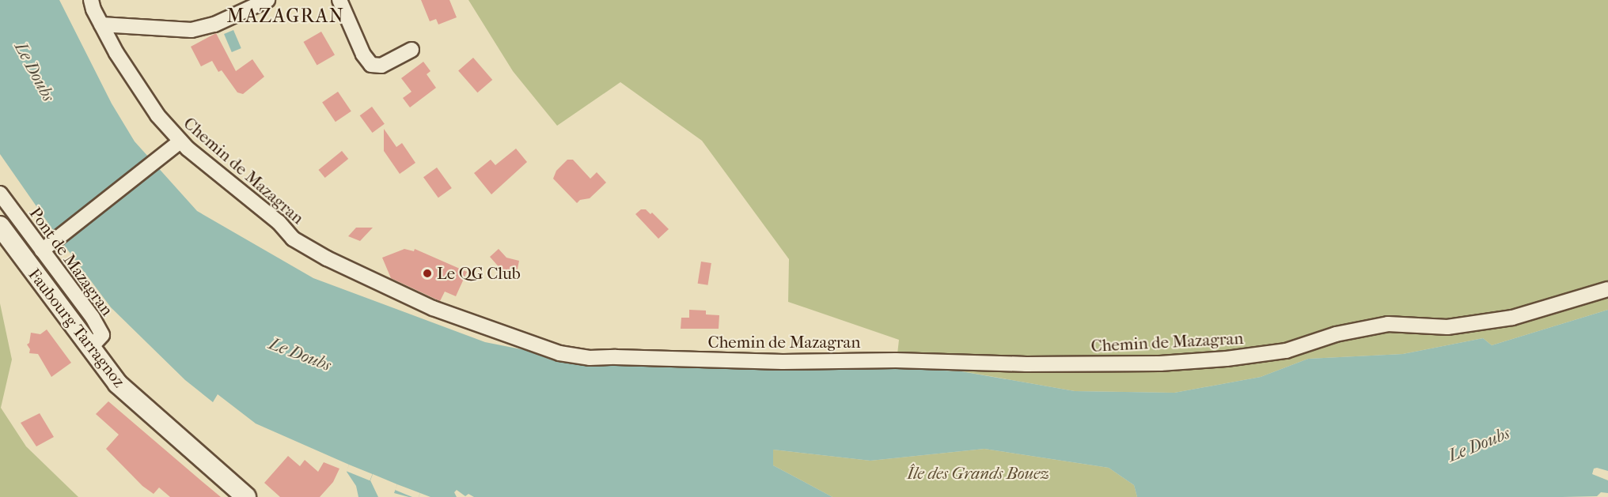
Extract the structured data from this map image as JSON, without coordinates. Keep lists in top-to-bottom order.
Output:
{
  "streets": {
    "main road": ["Faubourg Tarragnoz"],
    "street": ["Chemin de Mazagran", "Pont de Mazagran"]
  },
  "crossings": [
    ["Pont de Mazagran", "Faubourg Tarragnoz"]
  ],
  "districts": ["MAZAGRAN"],
  "water": ["Le Doubs"],
  "parks": ["Île des Grands Bouez"],
  "places": ["Le QG Club"]
}
